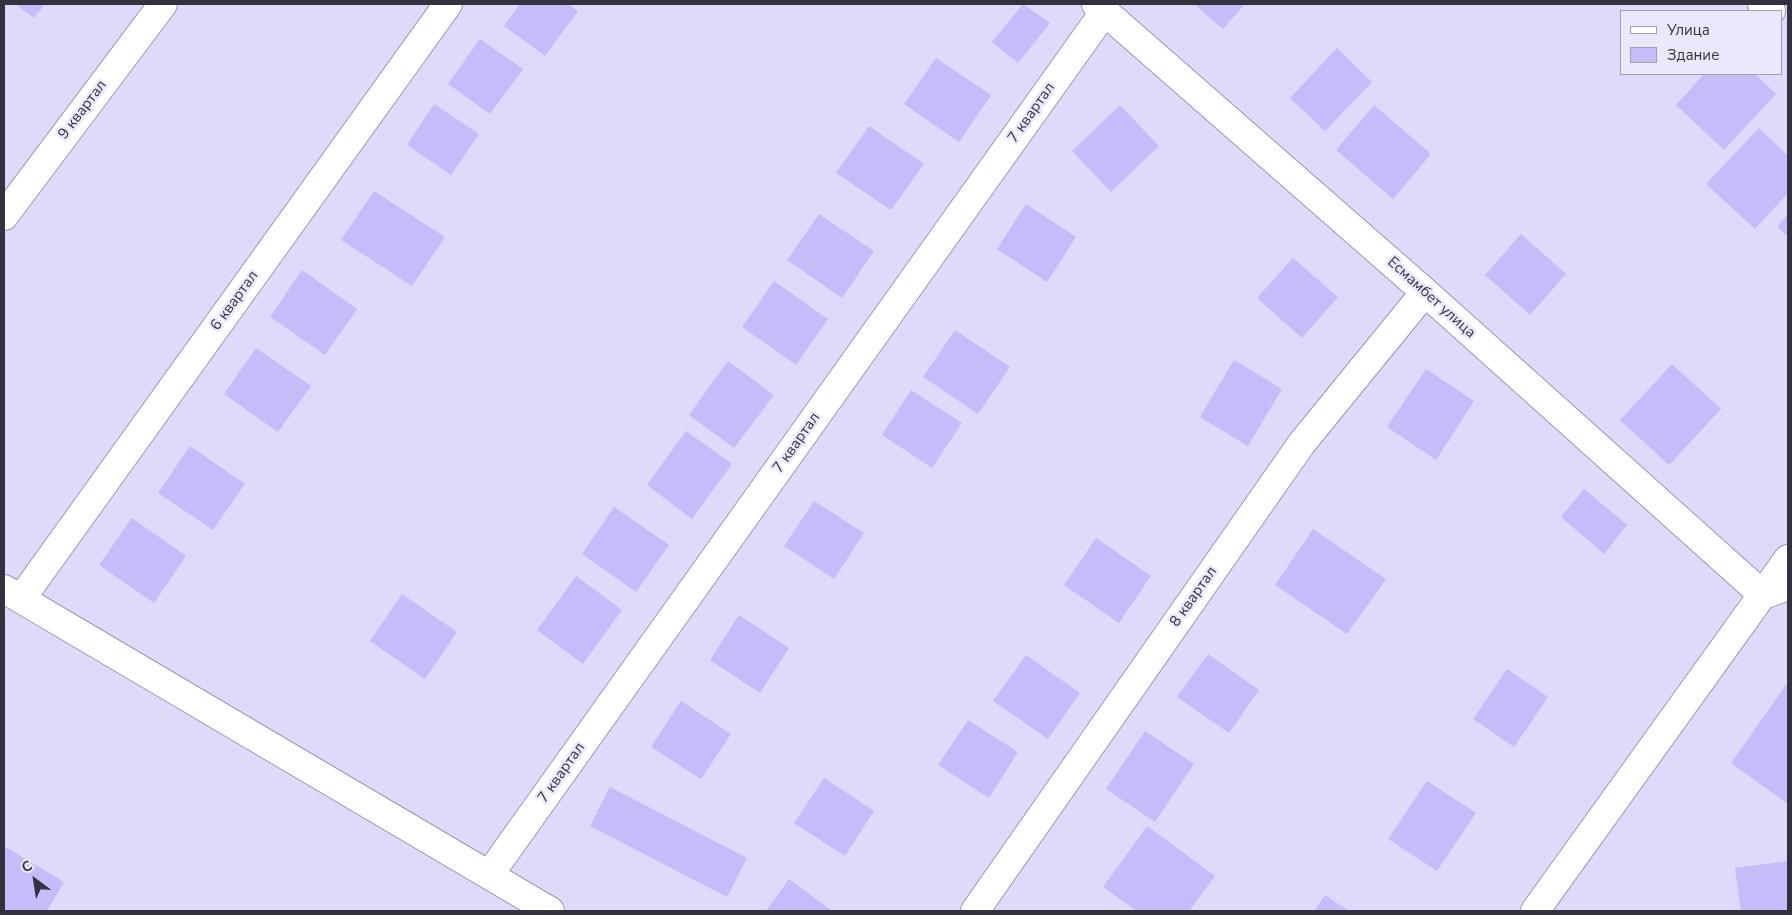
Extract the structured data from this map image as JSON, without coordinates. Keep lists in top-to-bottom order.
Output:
{
  "streets": {
    "street": [
      "9 квартал",
      "7 квартал",
      "Есмамбет улица",
      "6 квартал",
      "8 квартал"
    ]
  },
  "crossings": [
    ["7 квартал", "Есмамбет улица"],
    ["Есмамбет улица", "8 квартал"]
  ],
  "legend": ["Улица", "Здание"],
  "north": "top left"
}
